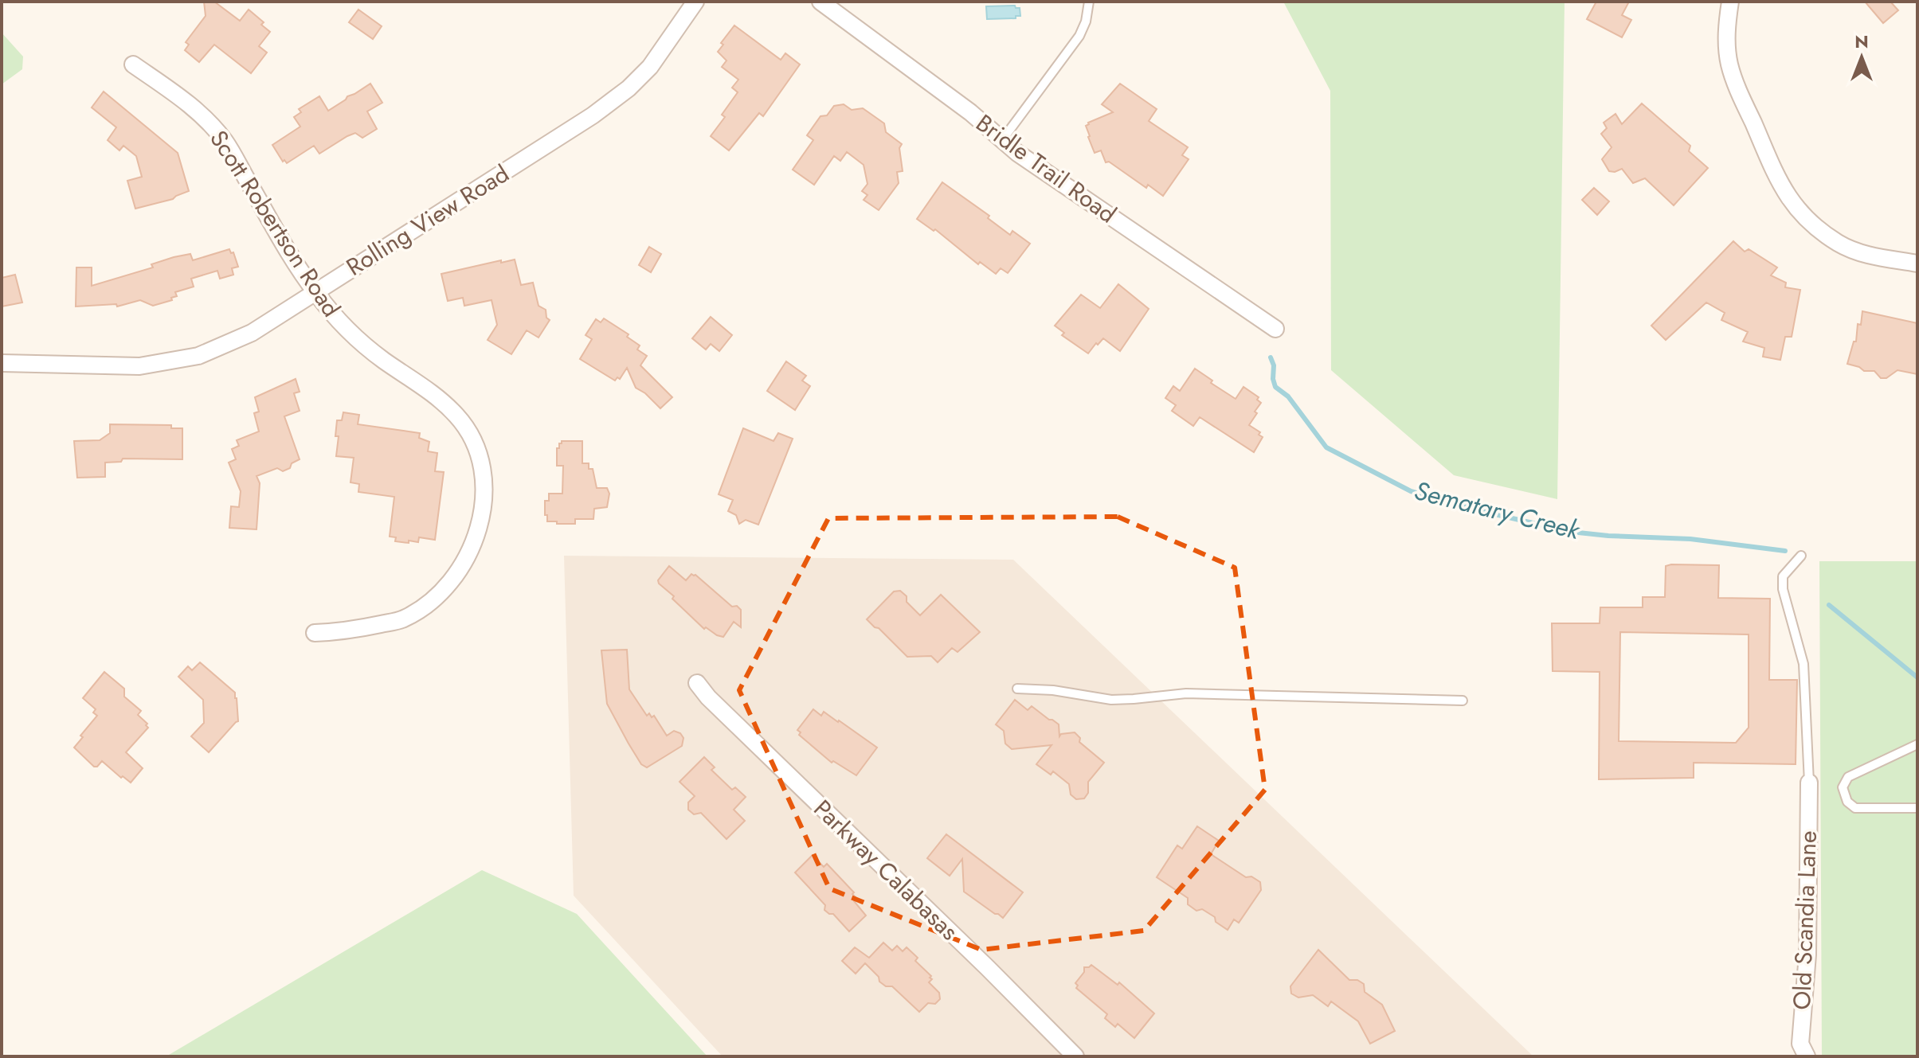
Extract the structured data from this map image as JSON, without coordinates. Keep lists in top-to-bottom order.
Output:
{
  "streets": {
    "street": [
      "Bridle Trail Road",
      "Rolling View Road",
      "Scott Robertson Road",
      "Parkway Calabasas",
      "Old Scandia Lane"
    ]
  },
  "crossings": [
    ["Rolling View Road", "Scott Robertson Road"]
  ],
  "water": ["Sematary Creek"],
  "north": "top"
}
